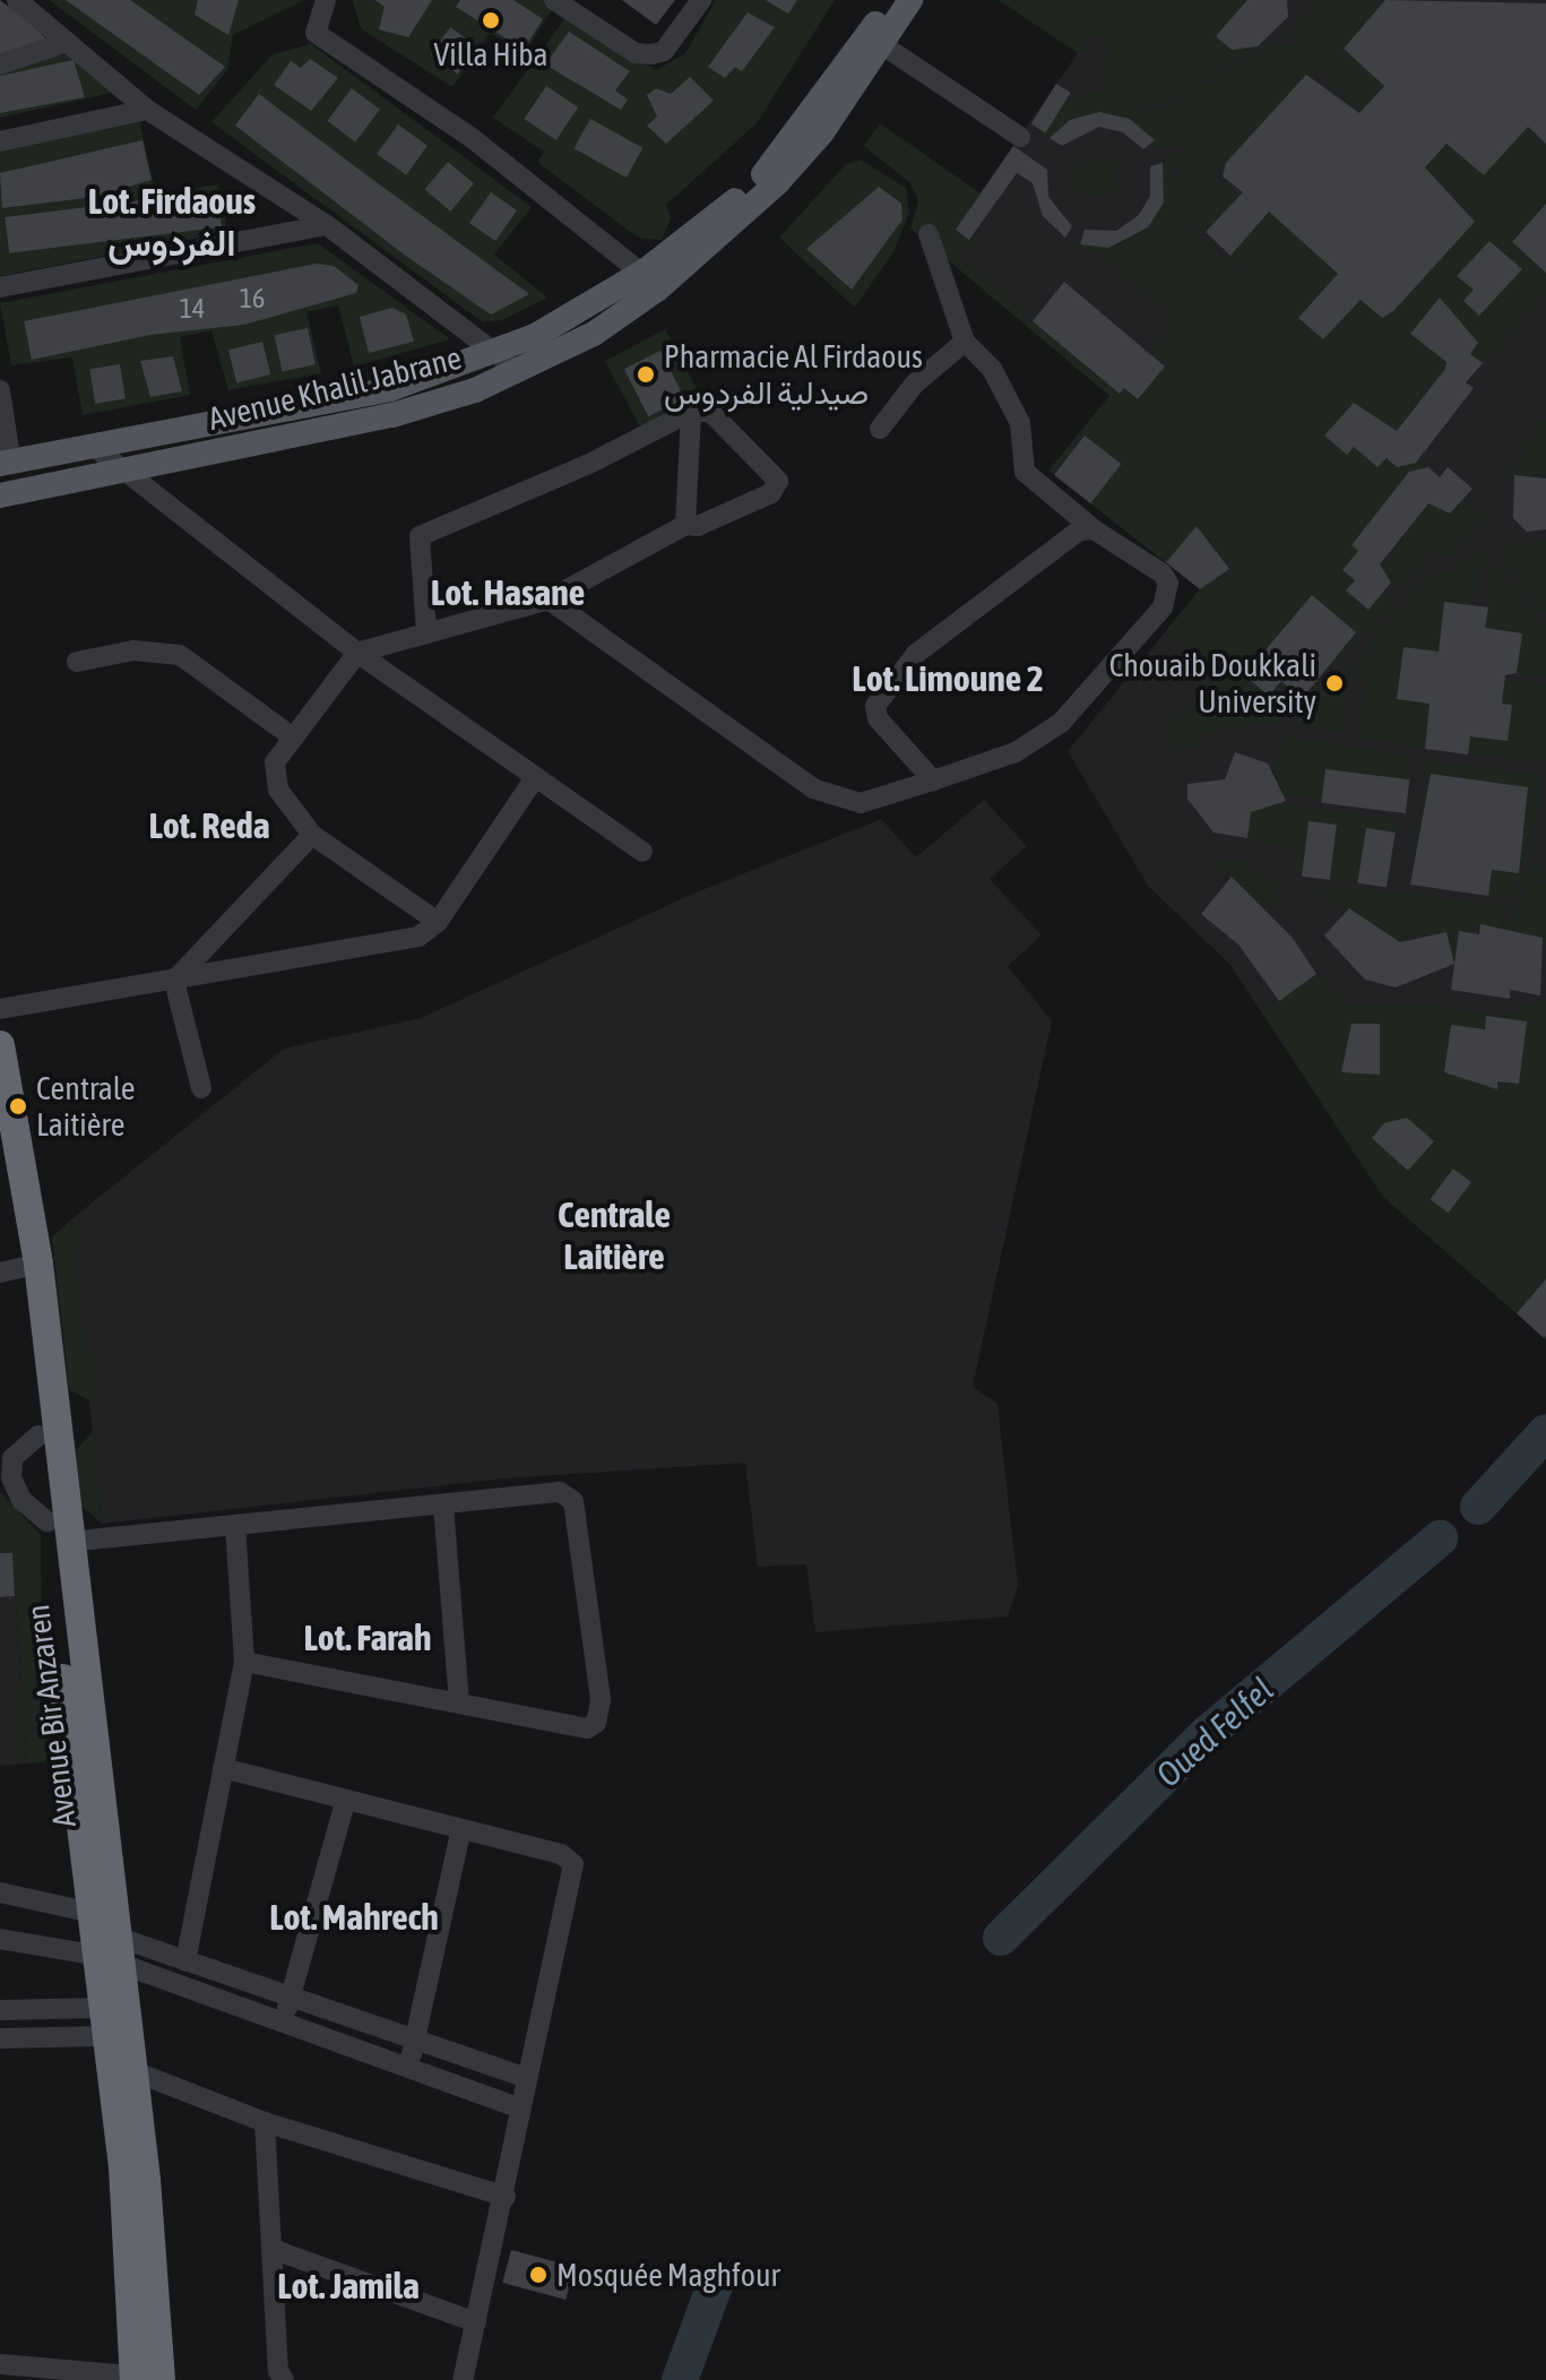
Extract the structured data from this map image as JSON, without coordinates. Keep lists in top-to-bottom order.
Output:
{
  "streets": {
    "highway": ["Avenue Bir Anzaren"],
    "main road": ["Avenue Khalil Jabrane"]
  },
  "districts": [
    "Lot. Firdaous الفردوس",
    "Lot. Hasane",
    "Lot. Limoune 2",
    "Lot. Reda",
    "Centrale Laitière",
    "Lot. Farah",
    "Lot. Mahrech",
    "Lot. Jamila"
  ],
  "water": ["Oued Felfel"],
  "places": [
    "Villa Hiba",
    "Pharmacie Al Firdaous صيدلية الفردوس",
    "Chouaib Doukkali University",
    "Centrale Laitière",
    "Mosquée Maghfour"
  ],
  "house_numbers": ["16", "14"]
}
